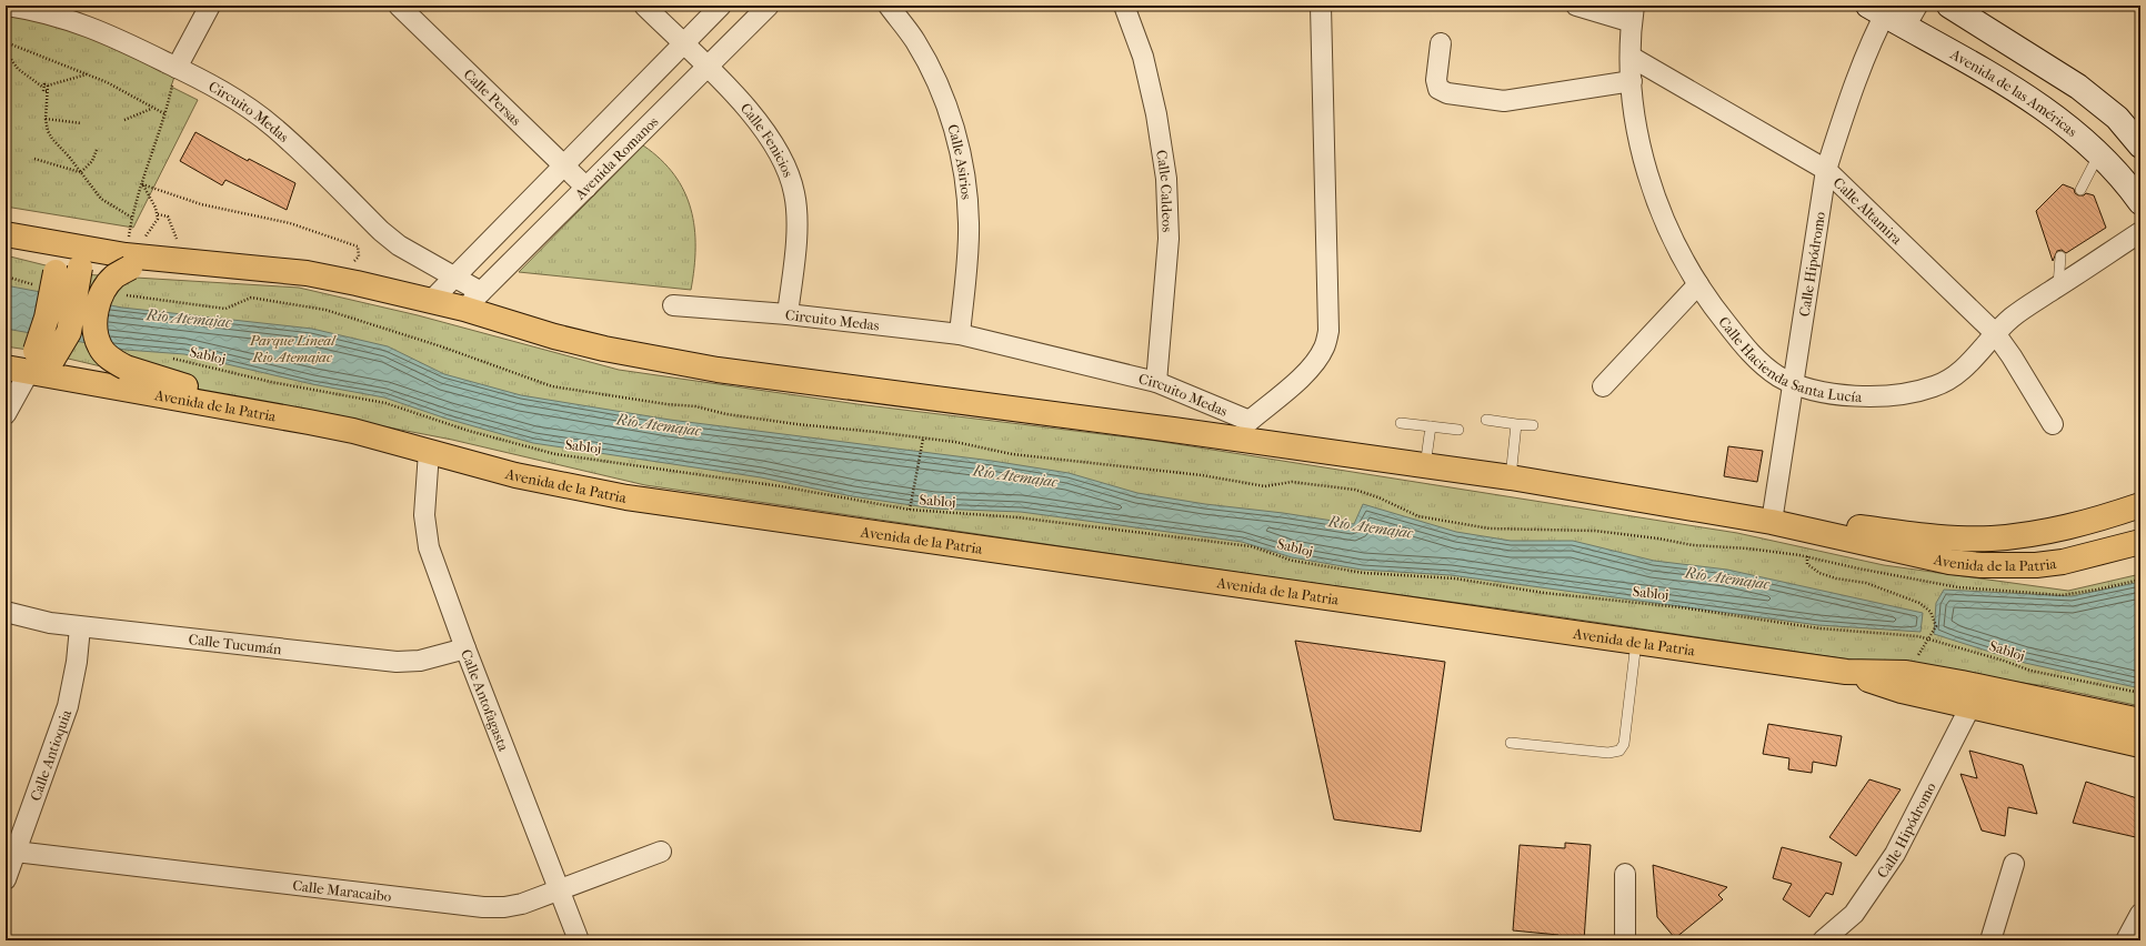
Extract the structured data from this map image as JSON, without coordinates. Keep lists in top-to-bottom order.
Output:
{
  "streets": {
    "main road": ["Avenida de las Américas", "Avenida de la Patria"],
    "street": [
      "Calle Persas",
      "Circuito Medas",
      "Calle Fenicios",
      "Avenida Romanos",
      "Calle Asirios",
      "Calle Caldeos",
      "Calle Altamira",
      "Calle Hipódromo",
      "Calle Hacienda Santa Lucía",
      "Calle Tucumán",
      "Calle Antofagasta",
      "Calle Antioquia",
      "Calle Maracaibo"
    ],
    "path": ["Sabloj"]
  },
  "crossings": [
    ["Avenida de las Américas", "Calle Hipódromo"],
    ["Calle Persas", "Avenida Romanos"],
    ["Circuito Medas", "Calle Fenicios"],
    ["Circuito Medas", "Avenida Romanos"],
    ["Circuito Medas", "Calle Asirios"],
    ["Circuito Medas", "Calle Caldeos"],
    ["Calle Fenicios", "Avenida Romanos"],
    ["Avenida Romanos", "Avenida de la Patria"],
    ["Calle Altamira", "Calle Hipódromo"],
    ["Calle Altamira", "Calle Hacienda Santa Lucía"],
    ["Calle Hipódromo", "Calle Hacienda Santa Lucía"],
    ["Calle Hipódromo", "Avenida de la Patria"],
    ["Avenida de la Patria", "Calle Antofagasta"],
    ["Calle Tucumán", "Calle Antofagasta"],
    ["Calle Tucumán", "Calle Antioquia"],
    ["Calle Antofagasta", "Calle Maracaibo"],
    ["Calle Antioquia", "Calle Maracaibo"]
  ],
  "water": ["Río Atemajac"],
  "parks": ["Parque Lineal Rio Atemajac"]
}
